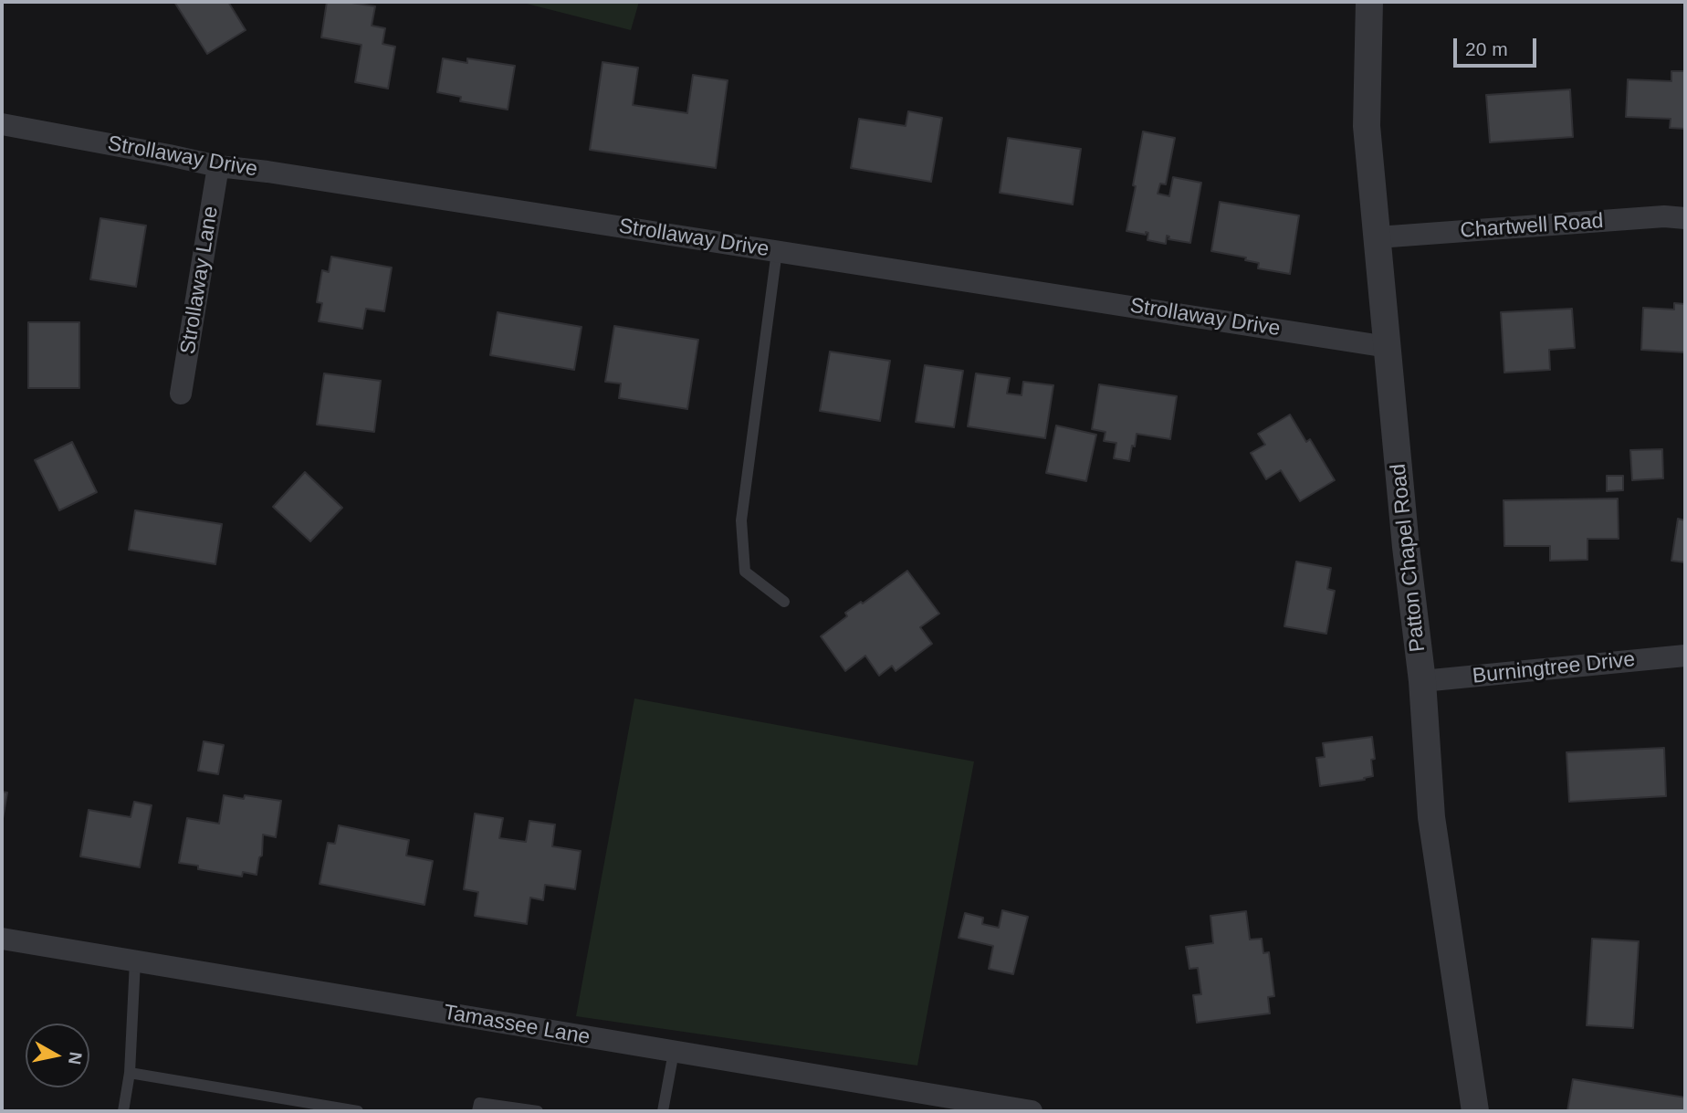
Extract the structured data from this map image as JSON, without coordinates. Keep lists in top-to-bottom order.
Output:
{
  "streets": {
    "street": [
      "Strollaway Drive",
      "Chartwell Road",
      "Strollaway Lane",
      "Patton Chapel Road",
      "Burningtree Drive",
      "Tamassee Lane"
    ]
  },
  "crossings": [
    ["Strollaway Drive", "Strollaway Lane"],
    ["Strollaway Drive", "Patton Chapel Road"],
    ["Chartwell Road", "Patton Chapel Road"],
    ["Patton Chapel Road", "Burningtree Drive"]
  ],
  "scale_bar": "20 m",
  "north": "right"
}
